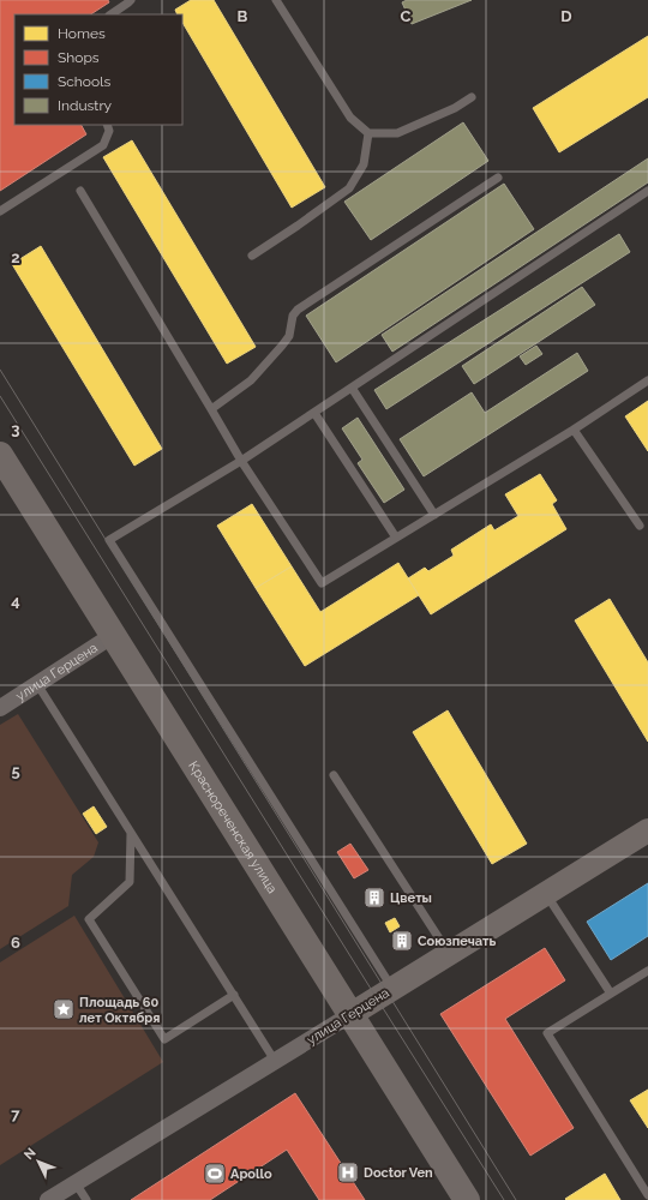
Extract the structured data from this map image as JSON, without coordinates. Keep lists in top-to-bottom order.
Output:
{
  "streets": {
    "main road": ["Краснореченская улица"],
    "street": ["улица Герцена"]
  },
  "crossings": [
    ["улица Герцена", "Краснореченская улица"]
  ],
  "places": {
    "building": ["Цветы", "Союзпечать"],
    "place": ["Площадь 60 лет Октября"],
    "hospital": ["Doctor Ven"],
    "sports": ["Apollo"]
  },
  "legend": [
    "Homes",
    "Shops",
    "Schools",
    "Industry"
  ],
  "north": "top left",
  "grid": {
    "columns": ["B", "C", "D"],
    "rows": [
      "2",
      "3",
      "4",
      "5",
      "6",
      "7"
    ]
  }
}
